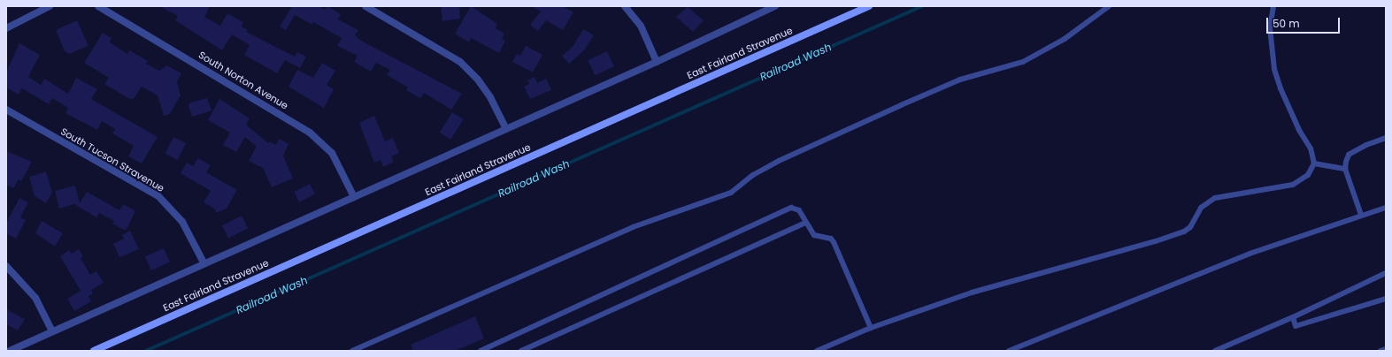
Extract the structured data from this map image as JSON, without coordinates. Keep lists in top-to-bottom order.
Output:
{
  "streets": {
    "street": ["East Fairland Stravenue", "South Norton Avenue", "South Tucson Stravenue"]
  },
  "water": ["Railroad Wash"],
  "scale_bar": "50 m"
}
